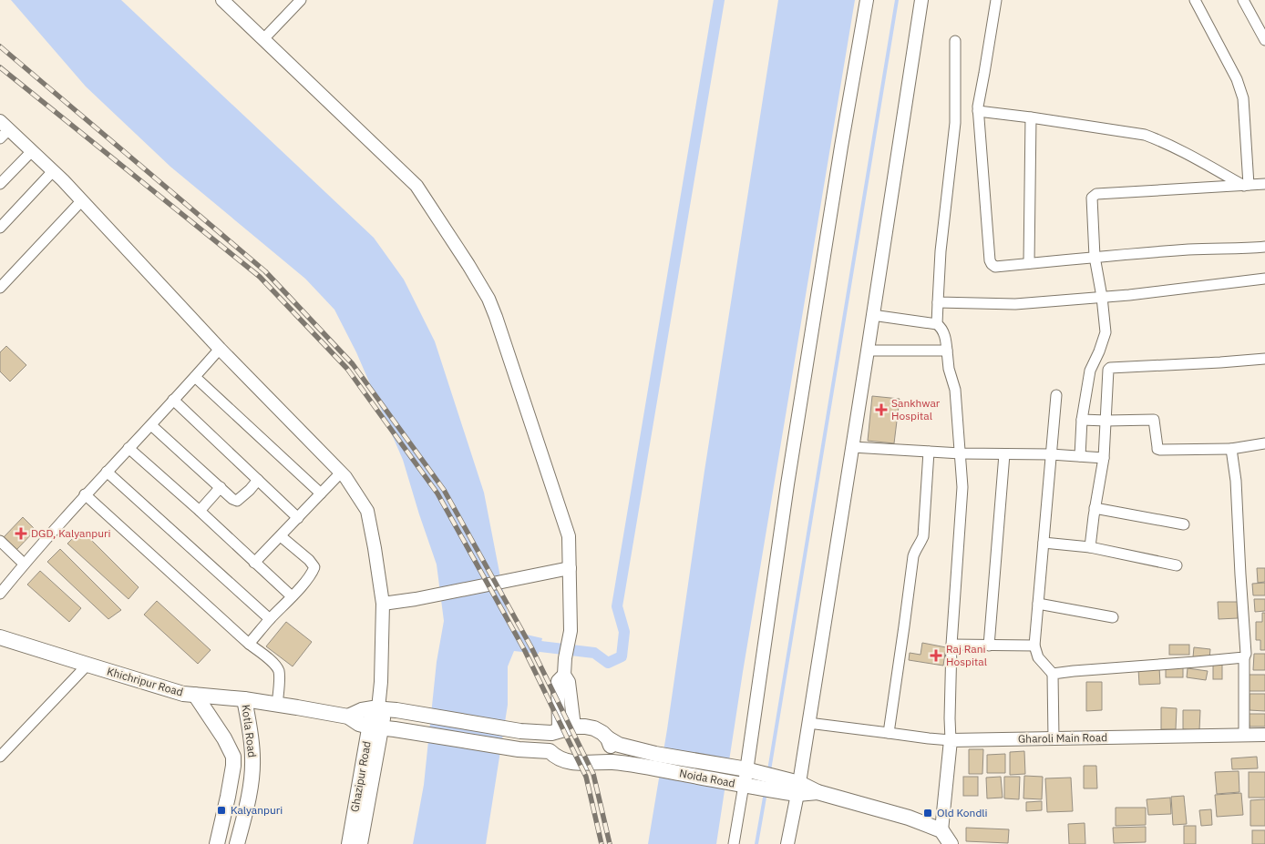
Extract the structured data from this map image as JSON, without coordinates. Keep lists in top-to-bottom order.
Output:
{
  "streets": {
    "main road": [
      "Khichripur Road",
      "Kotla Road",
      "Ghazipur Road",
      "Noida Road"
    ],
    "street": ["Gharoli Main Road"]
  },
  "crossings": [
    ["Khichripur Road", "Kotla Road"],
    ["Khichripur Road", "Ghazipur Road"],
    ["Khichripur Road", "Noida Road"]
  ],
  "places": {
    "health": ["Sankhwar Hospital", "DGD, Kalyanpuri", "Raj Rani Hospital"],
    "transit": ["Kalyanpuri", "Old Kondli"]
  }
}
